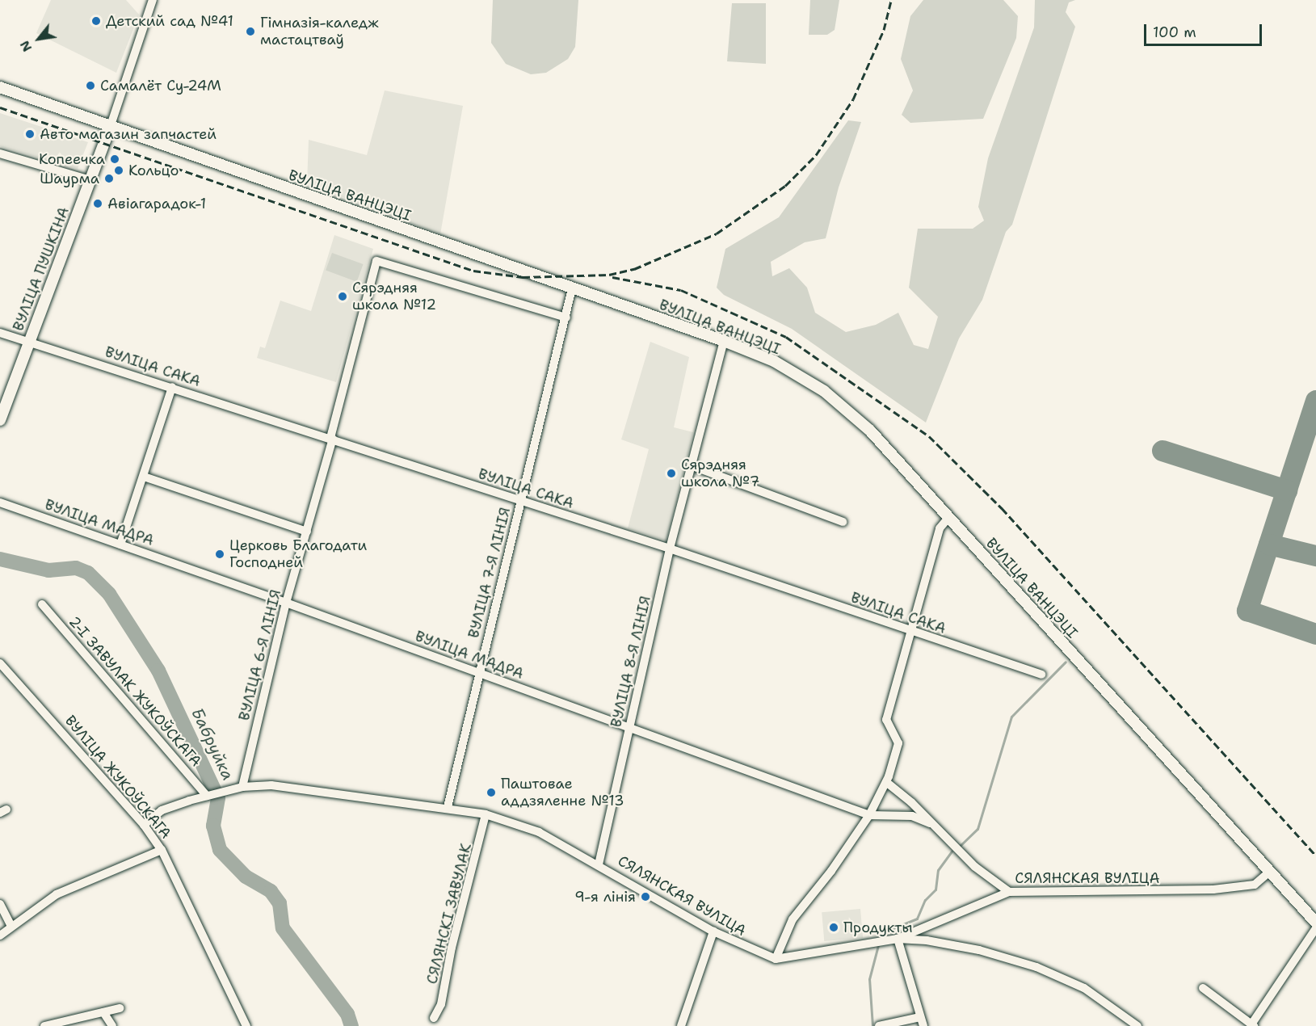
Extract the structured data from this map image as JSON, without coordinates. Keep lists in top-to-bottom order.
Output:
{
  "streets": {
    "main road": ["ВУЛІЦА ВАНЦЭЦІ", "ВУЛІЦА ПУШКІНА"],
    "street": [
      "ВУЛІЦА САКА",
      "ВУЛІЦА МАДРА",
      "ВУЛІЦА 7-Я ЛІНІЯ",
      "ВУЛІЦА 6-Я ЛІНІЯ",
      "ВУЛІЦА 8-Я ЛІНІЯ",
      "2-І ЗАВУЛАК ЖУКОЎСКАГА",
      "ВУЛІЦА ЖУКОЎСКАГА",
      "СЯЛЯНСКАЯ ВУЛІЦА",
      "СЯЛЯНСКІ ЗАВУЛАК"
    ]
  },
  "crossings": [
    ["ВУЛІЦА ВАНЦЭЦІ", "ВУЛІЦА ПУШКІНА"],
    ["ВУЛІЦА ВАНЦЭЦІ", "ВУЛІЦА 7-Я ЛІНІЯ"],
    ["ВУЛІЦА ВАНЦЭЦІ", "ВУЛІЦА 8-Я ЛІНІЯ"],
    ["ВУЛІЦА ВАНЦЭЦІ", "СЯЛЯНСКАЯ ВУЛІЦА"],
    ["ВУЛІЦА ПУШКІНА", "ВУЛІЦА САКА"],
    ["ВУЛІЦА САКА", "ВУЛІЦА 7-Я ЛІНІЯ"],
    ["ВУЛІЦА САКА", "ВУЛІЦА 6-Я ЛІНІЯ"],
    ["ВУЛІЦА САКА", "ВУЛІЦА 8-Я ЛІНІЯ"],
    ["ВУЛІЦА МАДРА", "ВУЛІЦА 7-Я ЛІНІЯ"],
    ["ВУЛІЦА МАДРА", "ВУЛІЦА 6-Я ЛІНІЯ"],
    ["ВУЛІЦА МАДРА", "ВУЛІЦА 8-Я ЛІНІЯ"],
    ["ВУЛІЦА МАДРА", "СЯЛЯНСКАЯ ВУЛІЦА"],
    ["ВУЛІЦА 7-Я ЛІНІЯ", "ВУЛІЦА 6-Я ЛІНІЯ"],
    ["ВУЛІЦА 7-Я ЛІНІЯ", "СЯЛЯНСКАЯ ВУЛІЦА"],
    ["ВУЛІЦА 6-Я ЛІНІЯ", "СЯЛЯНСКАЯ ВУЛІЦА"],
    ["ВУЛІЦА 8-Я ЛІНІЯ", "СЯЛЯНСКАЯ ВУЛІЦА"],
    ["2-І ЗАВУЛАК ЖУКОЎСКАГА", "СЯЛЯНСКАЯ ВУЛІЦА"],
    ["ВУЛІЦА ЖУКОЎСКАГА", "СЯЛЯНСКАЯ ВУЛІЦА"],
    ["СЯЛЯНСКАЯ ВУЛІЦА", "СЯЛЯНСКІ ЗАВУЛАК"]
  ],
  "water": ["Бабруйка"],
  "places": [
    "Детский сад №41",
    "Гімназія-каледж мастацтваў",
    "Самалёт Су-24М",
    "Авто магазин запчастей",
    "Копеечка",
    "Кольцо",
    "Шаурма",
    "Авіагарадок-1",
    "Сярэдняя школа №12",
    "Сярэдняя школа №7",
    "Церковь Благодати Господней",
    "Паштовае аддзяленне №13",
    "9-я лінія",
    "Продукты"
  ],
  "scale_bar": "100 m",
  "north": "bottom left"
}
